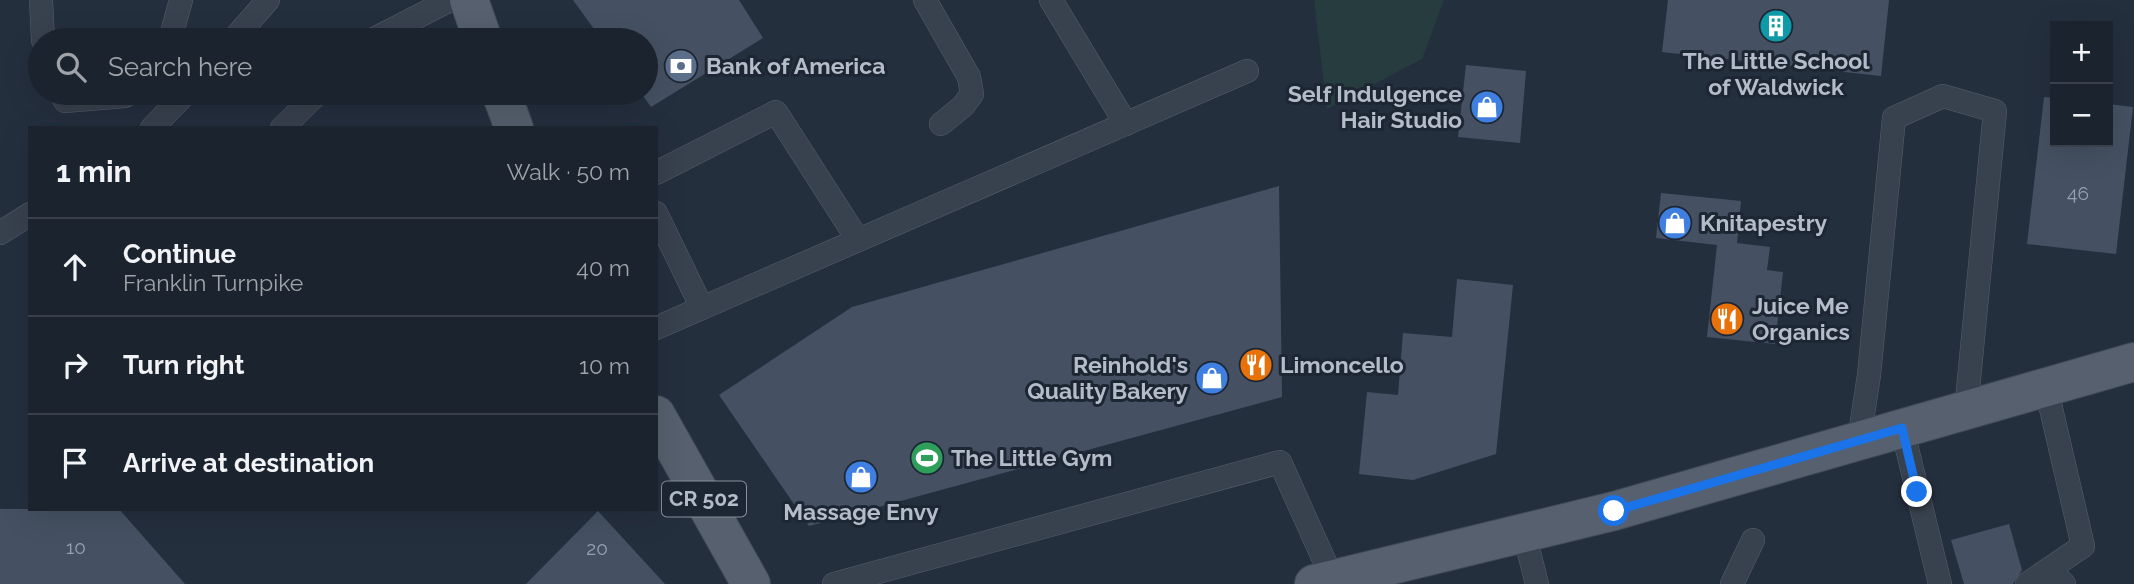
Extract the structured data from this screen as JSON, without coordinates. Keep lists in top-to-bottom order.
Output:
{
  "streets": {
    "main road": ["CR 502"]
  },
  "places": {
    "building": ["The Little School of Waldwick"],
    "bank": ["Bank of America"],
    "shop": [
      "Self Indulgence Hair Studio",
      "Knitapestry",
      "Reinhold's Quality Bakery",
      "Massage Envy"
    ],
    "restaurant": ["Juice Me Organics", "Limoncello"],
    "sports": ["The Little Gym"]
  },
  "house_numbers": ["46", "10", "20"],
  "page": {
    "map_buttons": ["+", "−"],
    "search": "Search here",
    "heading": ["1 min", "Walk · 50 m"],
    "list": [
      ["Continue", "Franklin Turnpike", "40 m"],
      ["Turn right", "10 m"],
      "Arrive at destination"
    ]
  }
}
